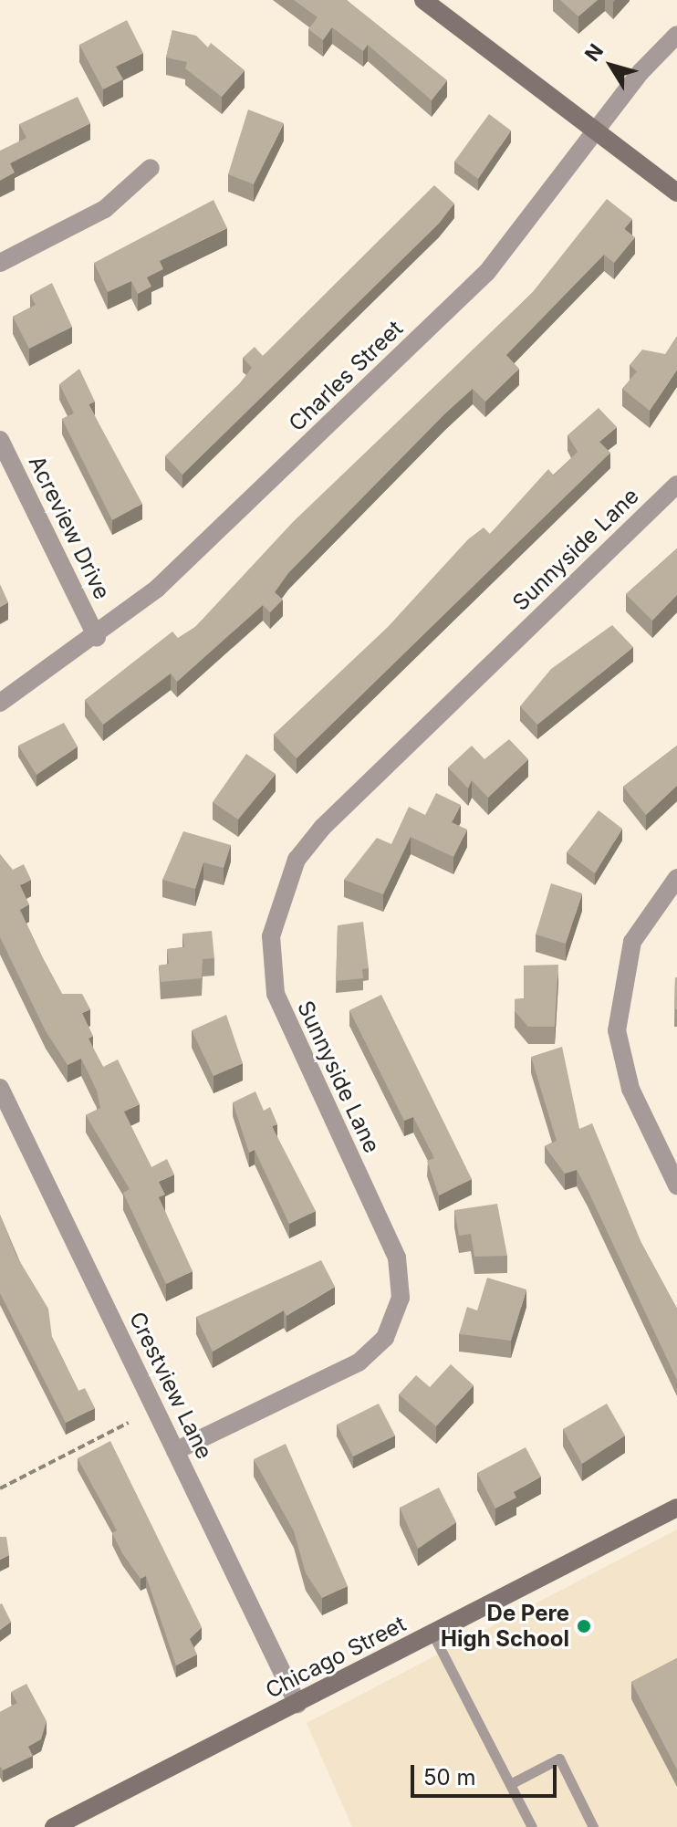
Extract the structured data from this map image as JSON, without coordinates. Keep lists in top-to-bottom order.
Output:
{
  "streets": {
    "street": [
      "Charles Street",
      "Acreview Drive",
      "Sunnyside Lane",
      "Crestview Lane",
      "Chicago Street"
    ]
  },
  "crossings": [
    ["Charles Street", "Acreview Drive"],
    ["Sunnyside Lane", "Crestview Lane"],
    ["Crestview Lane", "Chicago Street"]
  ],
  "places": ["De Pere High School"],
  "scale_bar": "50 m",
  "north": "top left"
}
